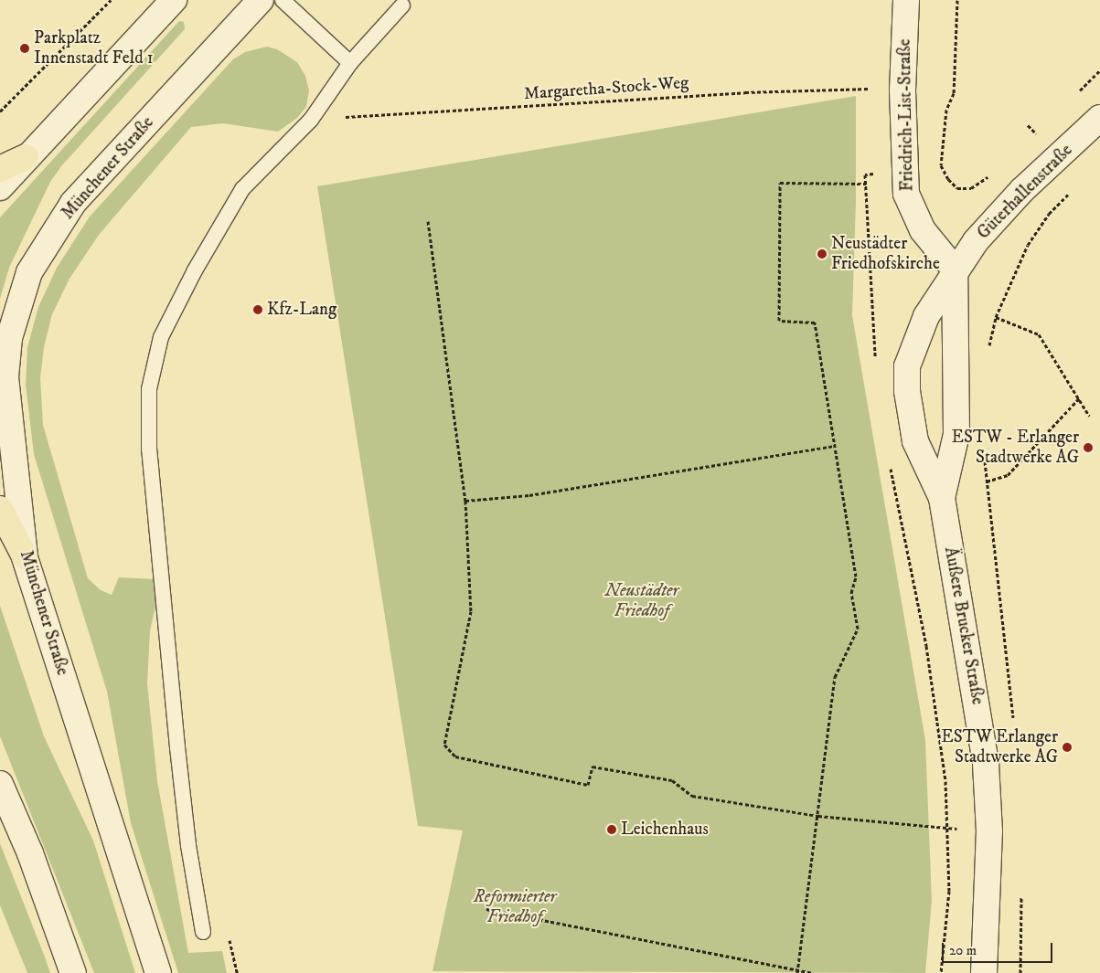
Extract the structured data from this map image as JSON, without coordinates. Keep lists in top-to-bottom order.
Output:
{
  "streets": {
    "main road": [
      "Friedrich-List-Straße",
      "Münchener Straße",
      "Güterhallenstraße",
      "Äußere Brucker Straße"
    ],
    "path": ["Margaretha-Stock-Weg"]
  },
  "crossings": [
    ["Margaretha-Stock-Weg", "Friedrich-List-Straße"],
    ["Friedrich-List-Straße", "Güterhallenstraße"],
    ["Friedrich-List-Straße", "Äußere Brucker Straße"],
    ["Güterhallenstraße", "Äußere Brucker Straße"]
  ],
  "parks": ["Neustädter Friedhof", "Reformierter Friedhof"],
  "places": [
    "Parkplatz Innenstadt Feld 1",
    "Neustädter Friedhofskirche",
    "Kfz-Lang",
    "ESTW - Erlanger Stadtwerke AG",
    "ESTW Erlanger Stadtwerke AG",
    "Leichenhaus"
  ],
  "scale_bar": "20 m"
}
